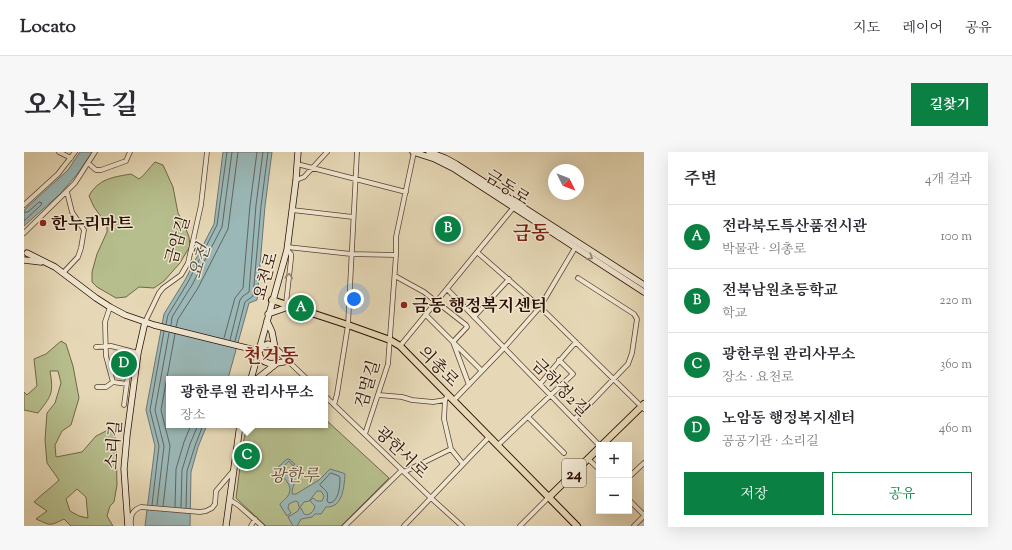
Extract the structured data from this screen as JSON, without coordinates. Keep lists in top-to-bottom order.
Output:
{
  "streets": {
    "main road": ["의총로", "24"],
    "street": [
      "금동로",
      "금암길",
      "요천로",
      "검멀길",
      "금하정2길",
      "소리길",
      "광한서로"
    ]
  },
  "crossings": [
    ["금동로", "검멀길"],
    ["금암길", "소리길"],
    ["요천로", "의총로"],
    ["의총로", "검멀길"],
    ["의총로", "24"],
    ["검멀길", "광한서로"]
  ],
  "districts": ["금동", "천거동"],
  "water": ["요천"],
  "parks": ["광한루"],
  "places": ["한누리마트", "금동 행정복지센터"],
  "north": "bottom right",
  "page": {
    "header": "Locato",
    "nav": ["지도", "레이어", "공유"],
    "title": "오시는 길",
    "buttons": [
      "길찾기",
      ["저장", "공유"]
    ],
    "heading": ["주변", "4개 결과"],
    "list": [
      {
        "mark": "A",
        "name": "전라북도특산품전시관",
        "note": "박물관 · 의총로",
        "value": "100 m"
      },
      {
        "mark": "B",
        "name": "전북남원초등학교",
        "note": "학교",
        "value": "220 m"
      },
      {
        "mark": "C",
        "name": "광한루원 관리사무소",
        "note": "장소 · 요천로",
        "value": "360 m"
      },
      {
        "mark": "D",
        "name": "노암동 행정복지센터",
        "note": "공공기관 · 소리길",
        "value": "460 m"
      }
    ],
    "pins": [
      "B",
      "A",
      "D",
      "C"
    ],
    "popup": ["광한루원 관리사무소", "장소"],
    "map_buttons": ["+", "−"]
  }
}
